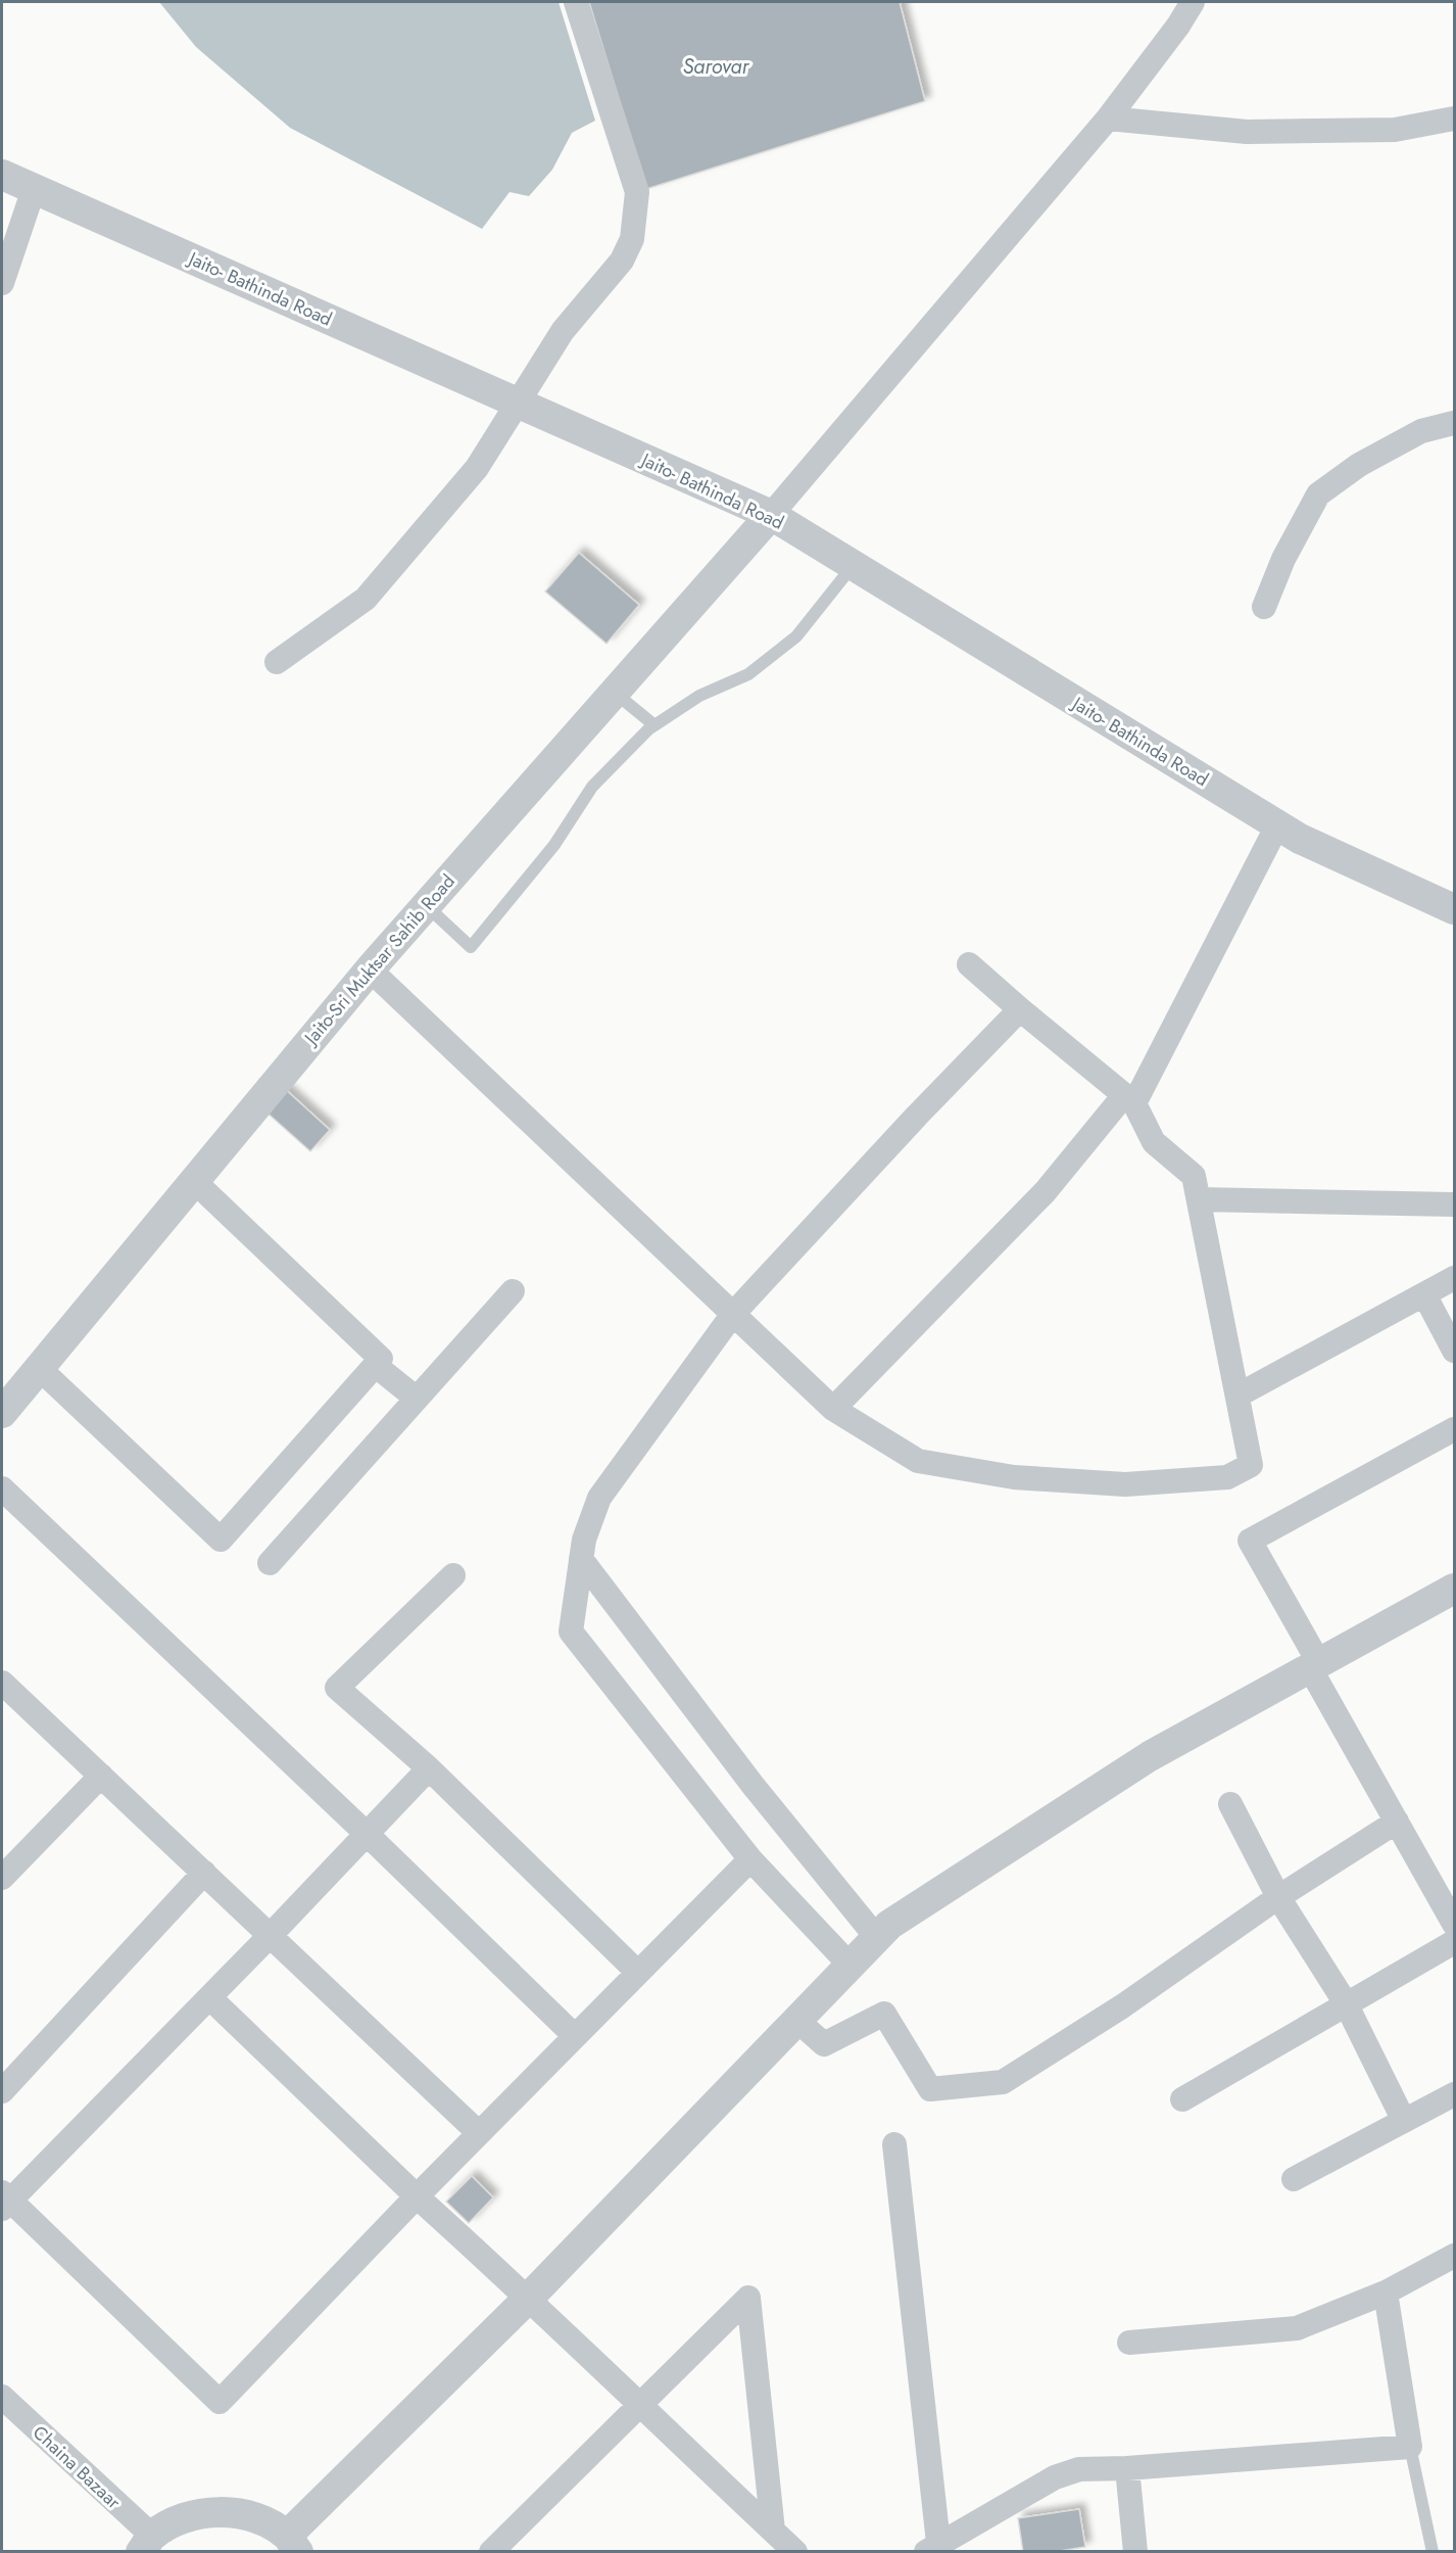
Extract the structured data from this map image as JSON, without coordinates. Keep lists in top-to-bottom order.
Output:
{
  "streets": {
    "street": ["Jaito- Bathinda Road", "Jaito-Sri Muktsar Sahib Road", "Chaina Bazaar"]
  },
  "crossings": [
    ["Jaito- Bathinda Road", "Jaito-Sri Muktsar Sahib Road"]
  ],
  "water": ["Sarovar"]
}
